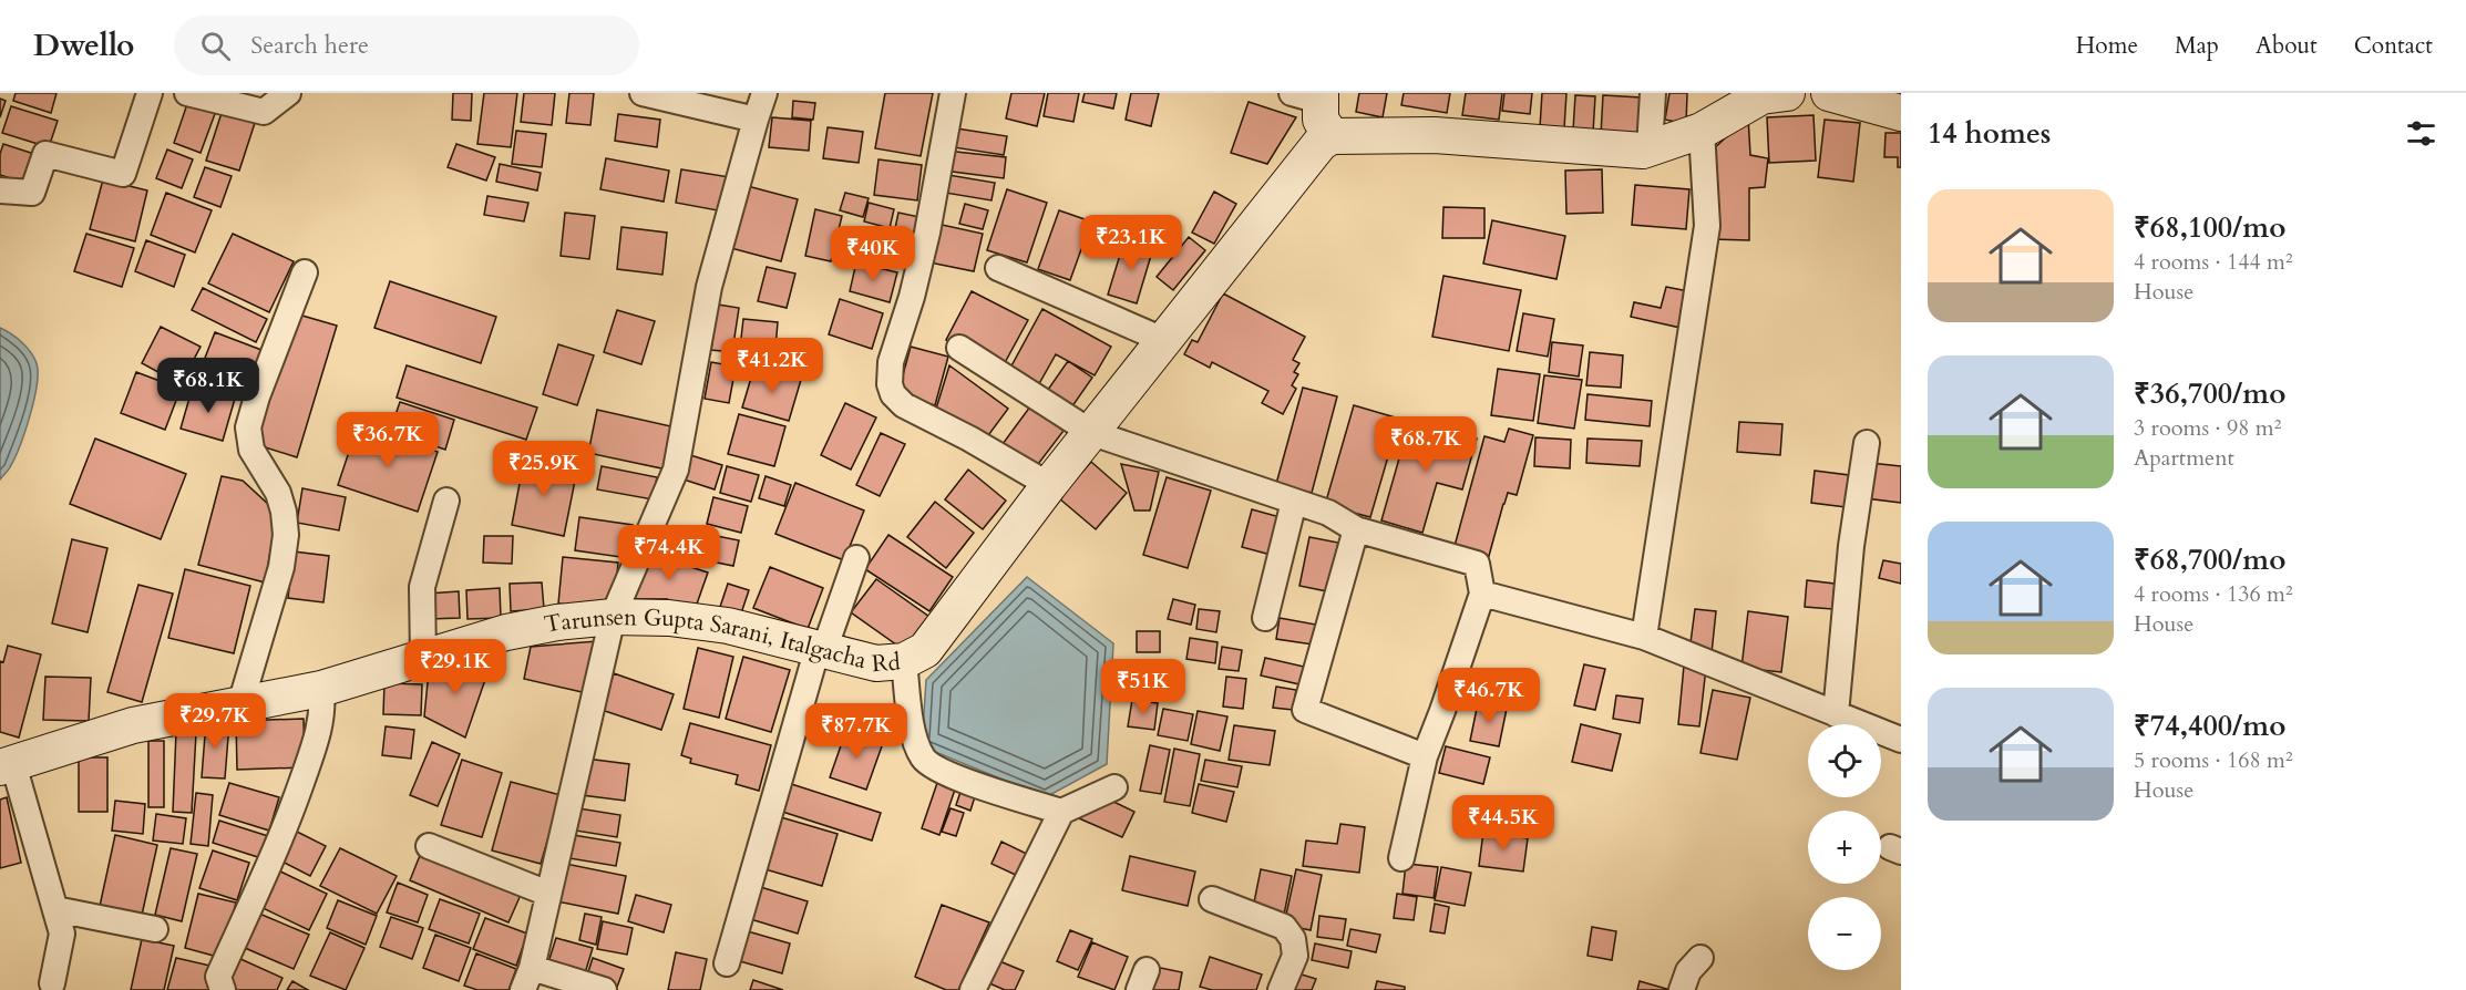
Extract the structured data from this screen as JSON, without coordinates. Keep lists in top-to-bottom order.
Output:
{
  "streets": {
    "street": ["Tarunsen Gupta Sarani, Italgacha Rd"]
  },
  "page": {
    "header": "Dwello",
    "search": "Search here",
    "nav": [
      "Home",
      "Map",
      "About",
      "Contact"
    ],
    "heading": "14 homes",
    "list": [
      {
        "name": "₹68,100/mo",
        "note": "4 rooms · 144 m² · House"
      },
      {
        "name": "₹36,700/mo",
        "note": "3 rooms · 98 m² · Apartment"
      },
      {
        "name": "₹68,700/mo",
        "note": "4 rooms · 136 m² · House"
      },
      {
        "name": "₹74,400/mo",
        "note": "5 rooms · 168 m² · House"
      }
    ],
    "price": [
      "₹23.1K",
      "₹40K",
      "₹41.2K",
      "₹68.1K",
      "₹36.7K",
      "₹68.7K",
      "₹25.9K",
      "₹74.4K",
      "₹29.1K",
      "₹51K",
      "₹46.7K",
      "₹29.7K",
      "₹87.7K",
      "₹44.5K"
    ],
    "map_buttons": ["+", "−"]
  }
}
